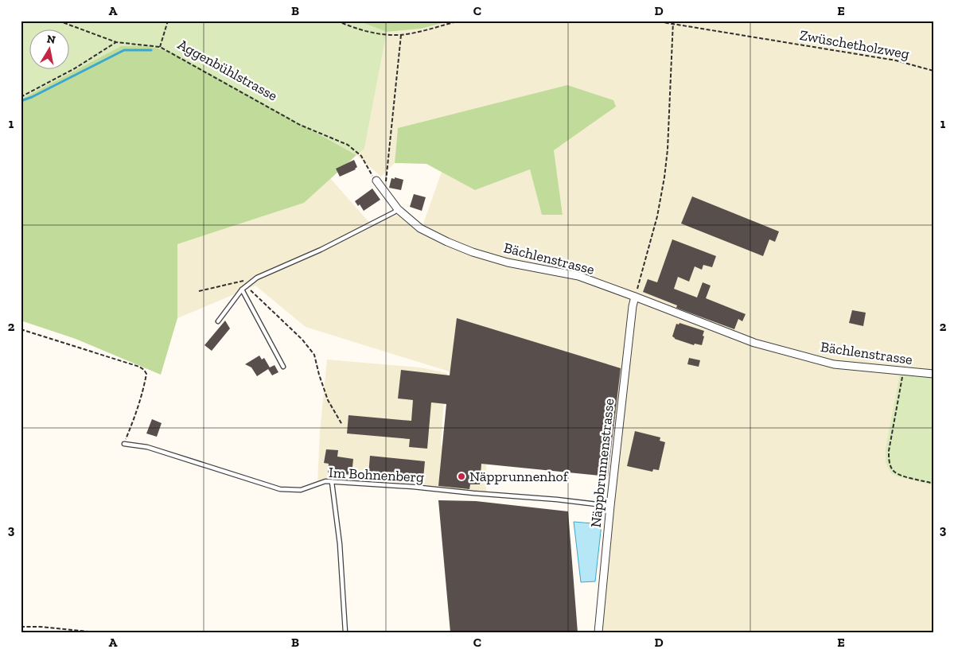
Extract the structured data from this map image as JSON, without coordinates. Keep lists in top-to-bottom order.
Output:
{
  "streets": {
    "street": ["Bächlenstrasse", "Näppbrunnenstrasse"],
    "lane": ["Im Bohnenberg"],
    "path": ["Zwüschetholzweg", "Aggenbühlstrasse"]
  },
  "crossings": [
    ["Bächlenstrasse", "Näppbrunnenstrasse"],
    ["Näppbrunnenstrasse", "Im Bohnenberg"]
  ],
  "places": ["Näpprunnenhof"],
  "north": "top",
  "grid": {
    "columns": [
      "A",
      "B",
      "C",
      "D",
      "E"
    ],
    "rows": ["1", "2", "3"]
  }
}
